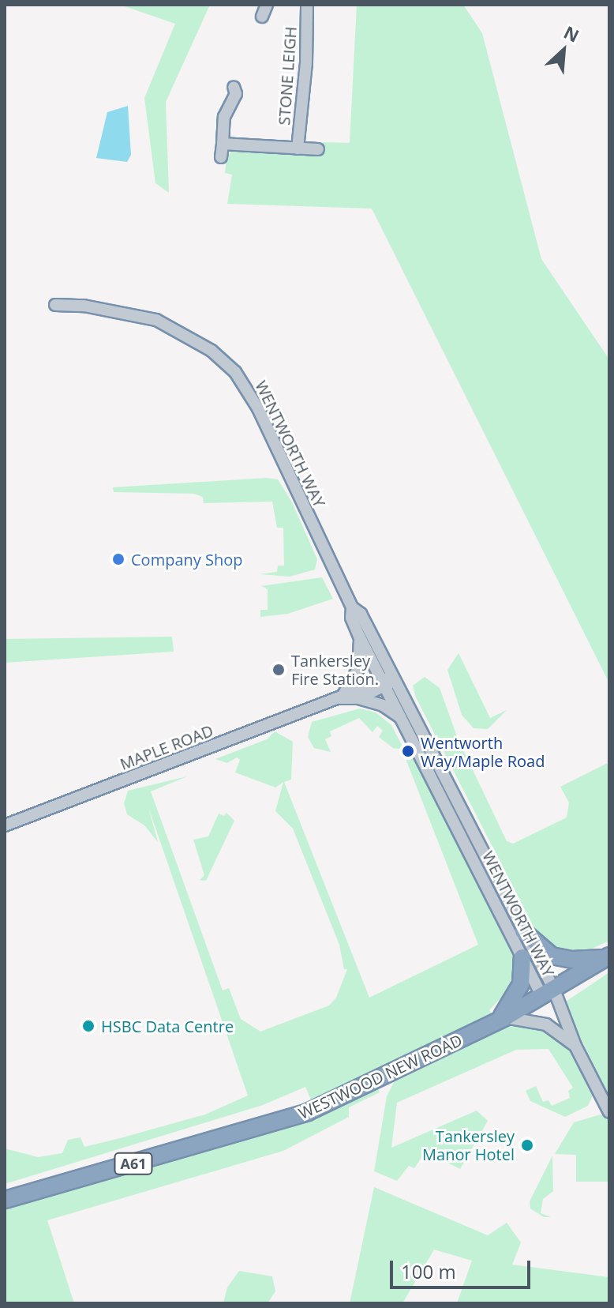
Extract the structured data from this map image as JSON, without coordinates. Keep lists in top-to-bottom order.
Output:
{
  "streets": {
    "highway": ["WESTWOOD NEW ROAD", "A61"],
    "street": ["STONE LEIGH", "WENTWORTH WAY", "MAPLE ROAD"]
  },
  "crossings": [
    ["WENTWORTH WAY", "MAPLE ROAD"],
    ["WENTWORTH WAY", "WESTWOOD NEW ROAD"]
  ],
  "places": [
    "Company Shop",
    "Tankersley Fire Station.",
    "Wentworth Way/Maple Road",
    "HSBC Data Centre",
    "Tankersley Manor Hotel"
  ],
  "scale_bar": "100 m",
  "north": "top right"
}
